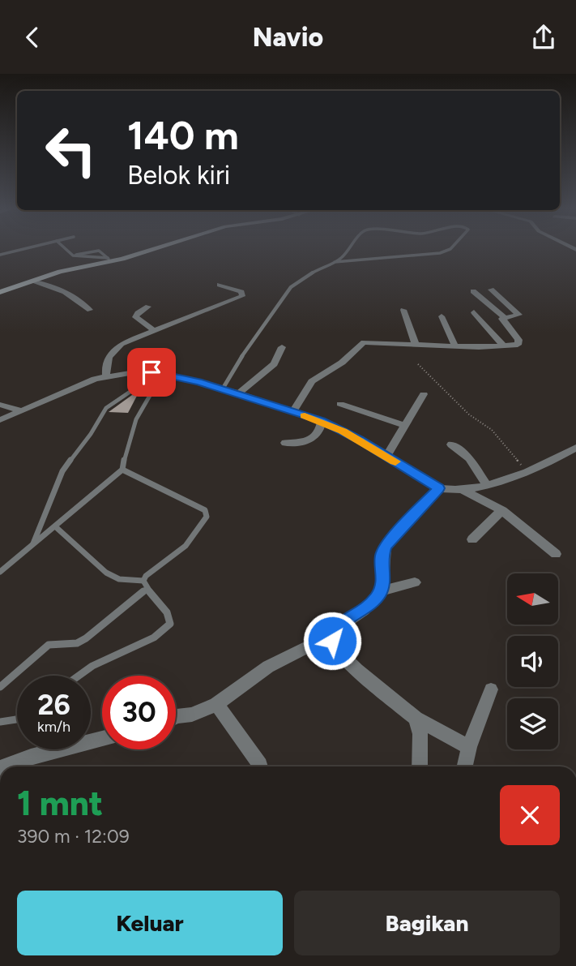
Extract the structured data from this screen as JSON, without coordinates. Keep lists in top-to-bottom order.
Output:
{
  "north": "left",
  "page": {
    "header": "Navio",
    "turn": ["140 m", "Belok kiri"],
    "speed": "26 km/h",
    "limit": "30",
    "heading": ["1 mnt", "390 m · 12:09"],
    "buttons": ["Keluar", "Bagikan"]
  }
}
